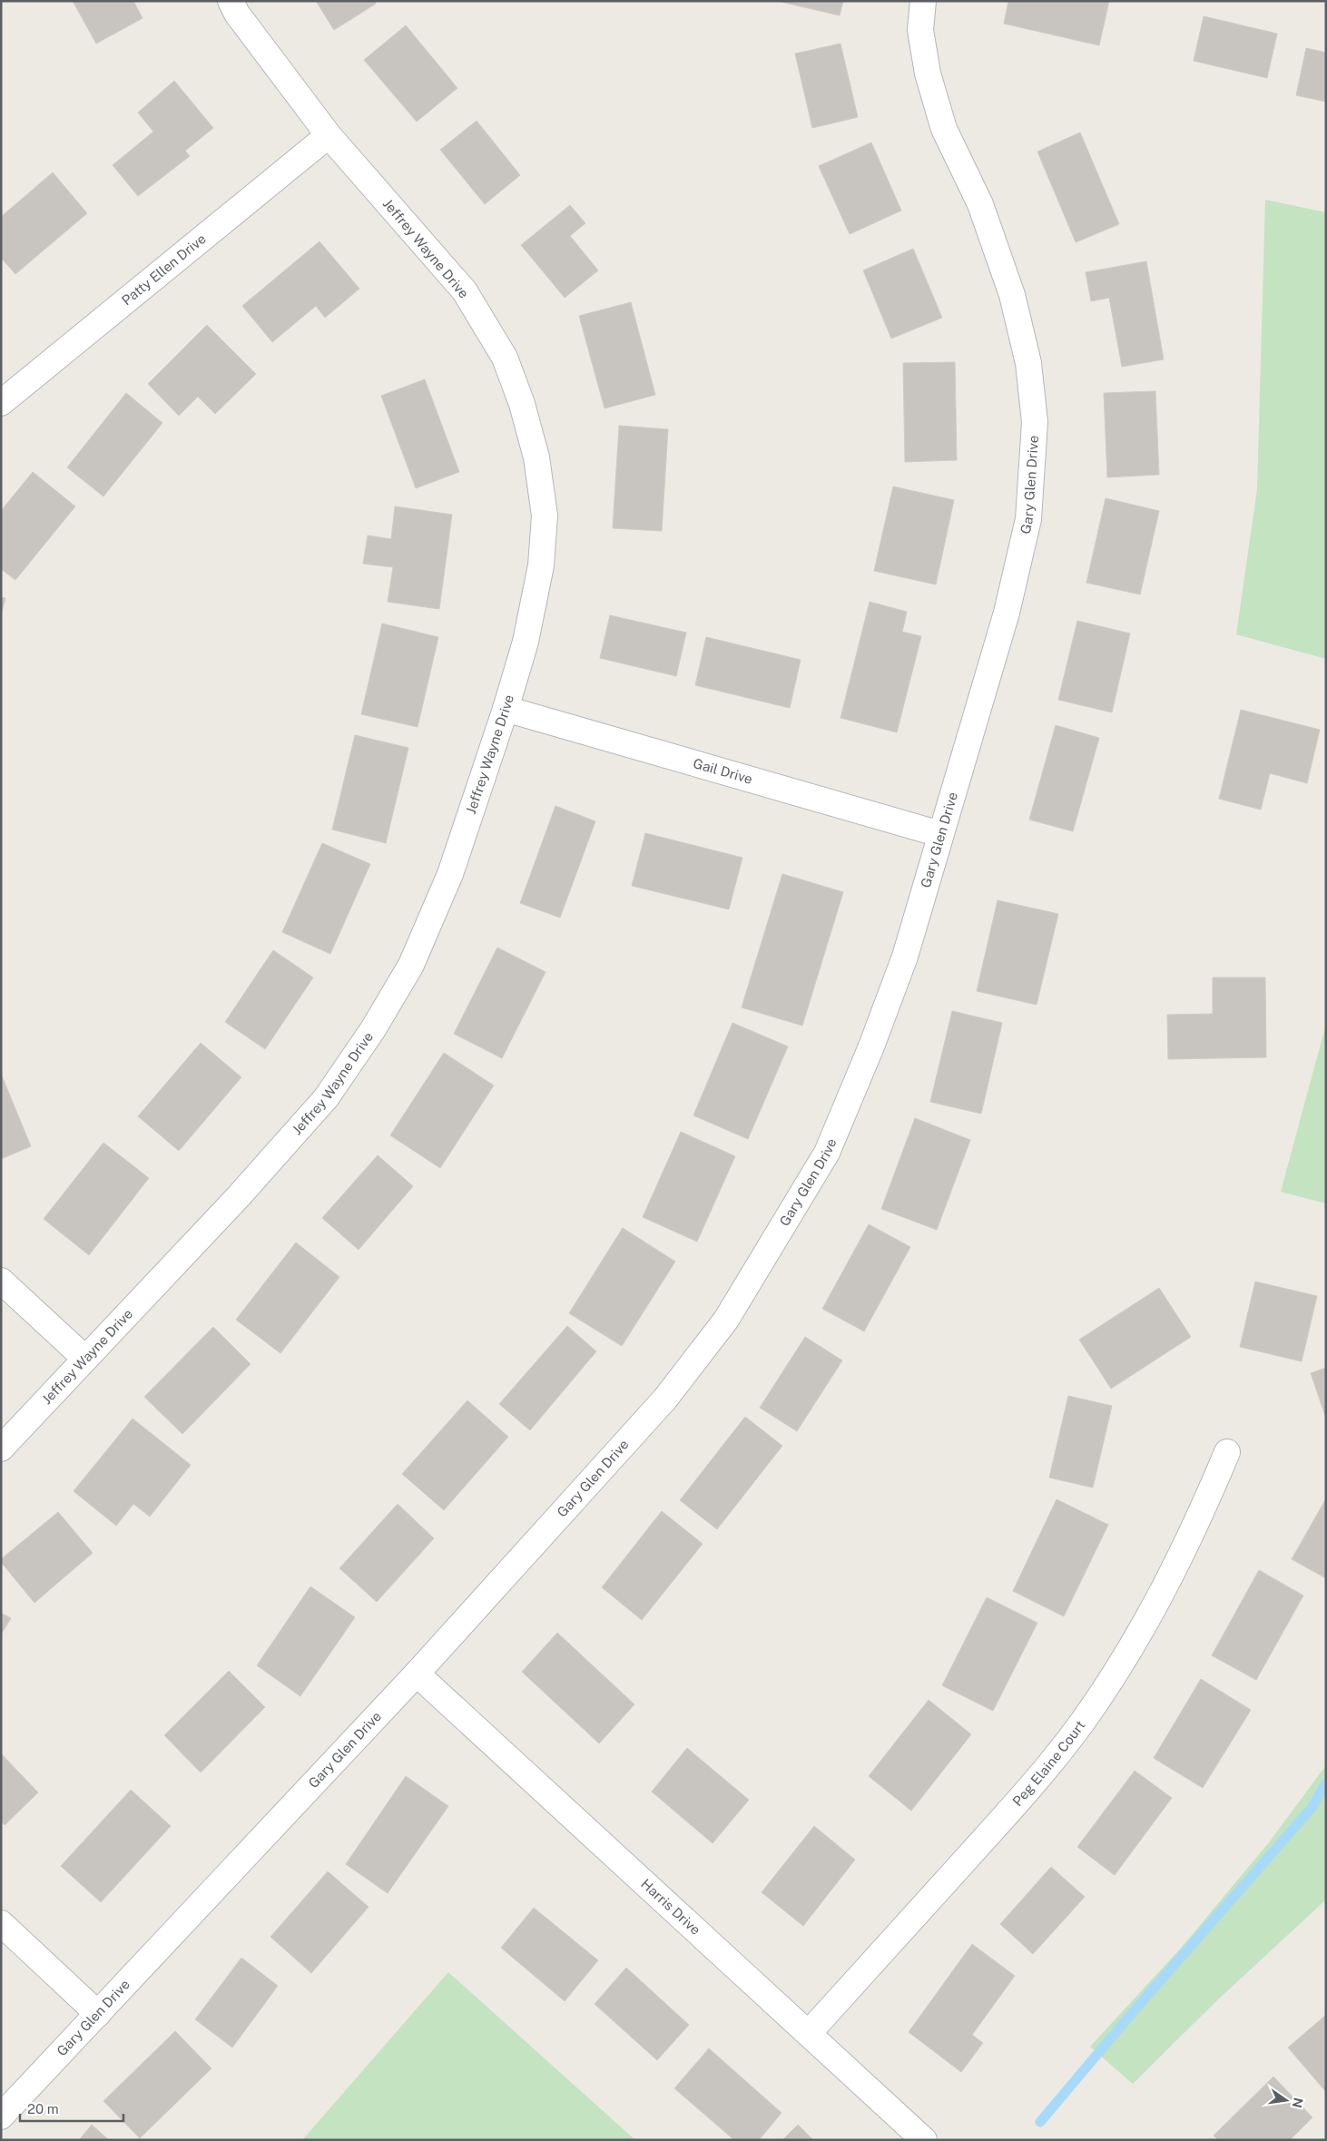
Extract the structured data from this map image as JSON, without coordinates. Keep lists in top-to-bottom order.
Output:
{
  "streets": {
    "street": [
      "Jeffrey Wayne Drive",
      "Patty Ellen Drive",
      "Gary Glen Drive",
      "Gail Drive",
      "Peg Elaine Court",
      "Harris Drive"
    ]
  },
  "crossings": [
    ["Jeffrey Wayne Drive", "Patty Ellen Drive"],
    ["Jeffrey Wayne Drive", "Gail Drive"],
    ["Gary Glen Drive", "Gail Drive"],
    ["Gary Glen Drive", "Harris Drive"],
    ["Peg Elaine Court", "Harris Drive"]
  ],
  "scale_bar": "20 m",
  "north": "right"
}
